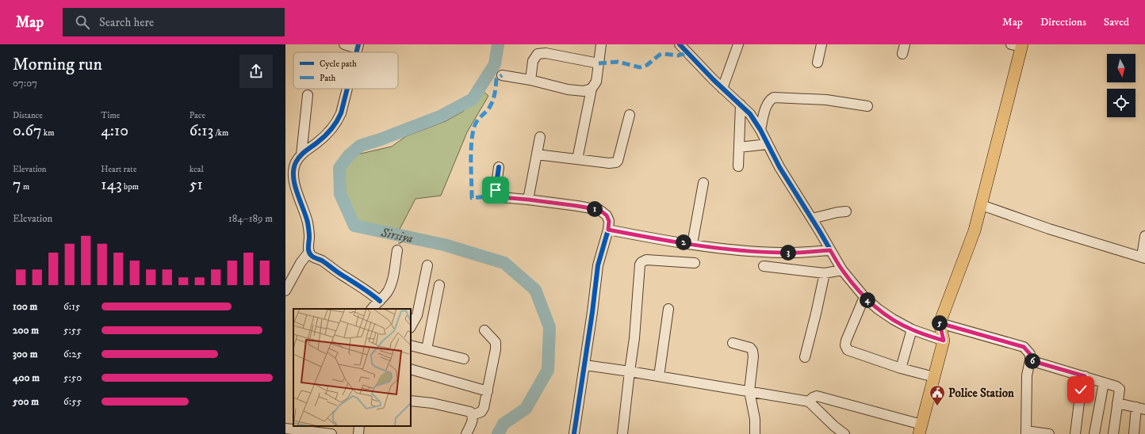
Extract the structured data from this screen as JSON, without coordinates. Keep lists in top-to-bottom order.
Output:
{
  "water": ["Sirsiya"],
  "places": {
    "public building": ["Police Station"]
  },
  "legend": ["Cycle path", "Path"],
  "north": "bottom",
  "page": {
    "header": "Map",
    "search": "Search here",
    "nav": ["Map", "Directions", "Saved"],
    "heading": ["Morning run", "07:07"],
    "stats": [
      ["Distance", "0.67 km"],
      ["Time", "4:10"],
      ["Pace", "6:13 /km"],
      ["Elevation", "7 m"],
      ["Heart rate", "143 bpm"],
      ["kcal", "51"]
    ],
    "pins": [
      "1",
      "2",
      "3",
      "4",
      "5",
      "6"
    ],
    "chart": ["Elevation", "184–189 m"],
    "list": [
      {
        "name": "100 m",
        "note": "6:15"
      },
      {
        "name": "200 m",
        "note": "5:55"
      },
      {
        "name": "300 m",
        "note": "6:25"
      },
      {
        "name": "400 m",
        "note": "5:50"
      },
      {
        "name": "500 m",
        "note": "6:55"
      }
    ]
  }
}
